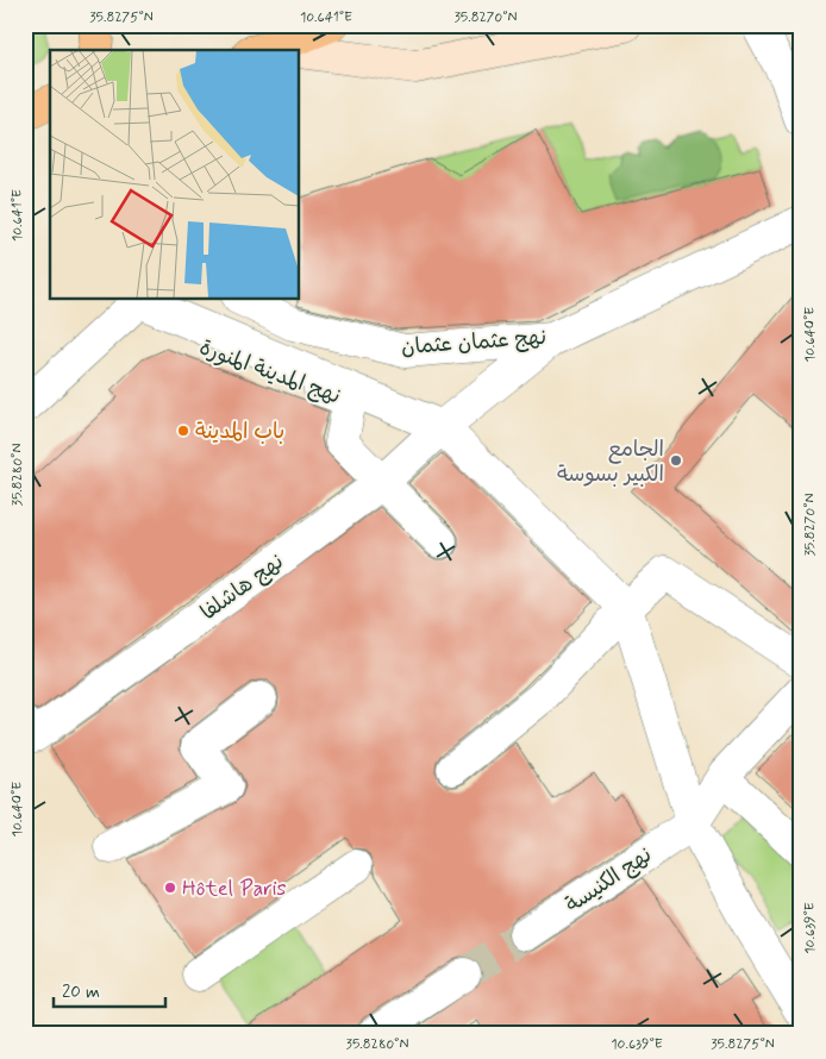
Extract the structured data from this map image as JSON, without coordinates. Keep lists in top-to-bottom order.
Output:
{
  "streets": {
    "street": [
      "نهج عثمان عثمان",
      "نهج المدينة المنورة",
      "نهج هاشلفا",
      "نهج الكنيسة"
    ]
  },
  "crossings": [
    ["نهج عثمان عثمان", "نهج هاشلفا"],
    ["نهج المدينة المنورة", "نهج هاشلفا"]
  ],
  "places": ["باب المدينة", "الجامع الكبير بسوسة", "Hôtel Paris"],
  "scale_bar": "20 m",
  "coordinates": [
    "35.8275°N",
    "10.641°E",
    "35.8270°N",
    "10.640°E",
    "35.8280°N",
    "10.639°E"
  ]
}
